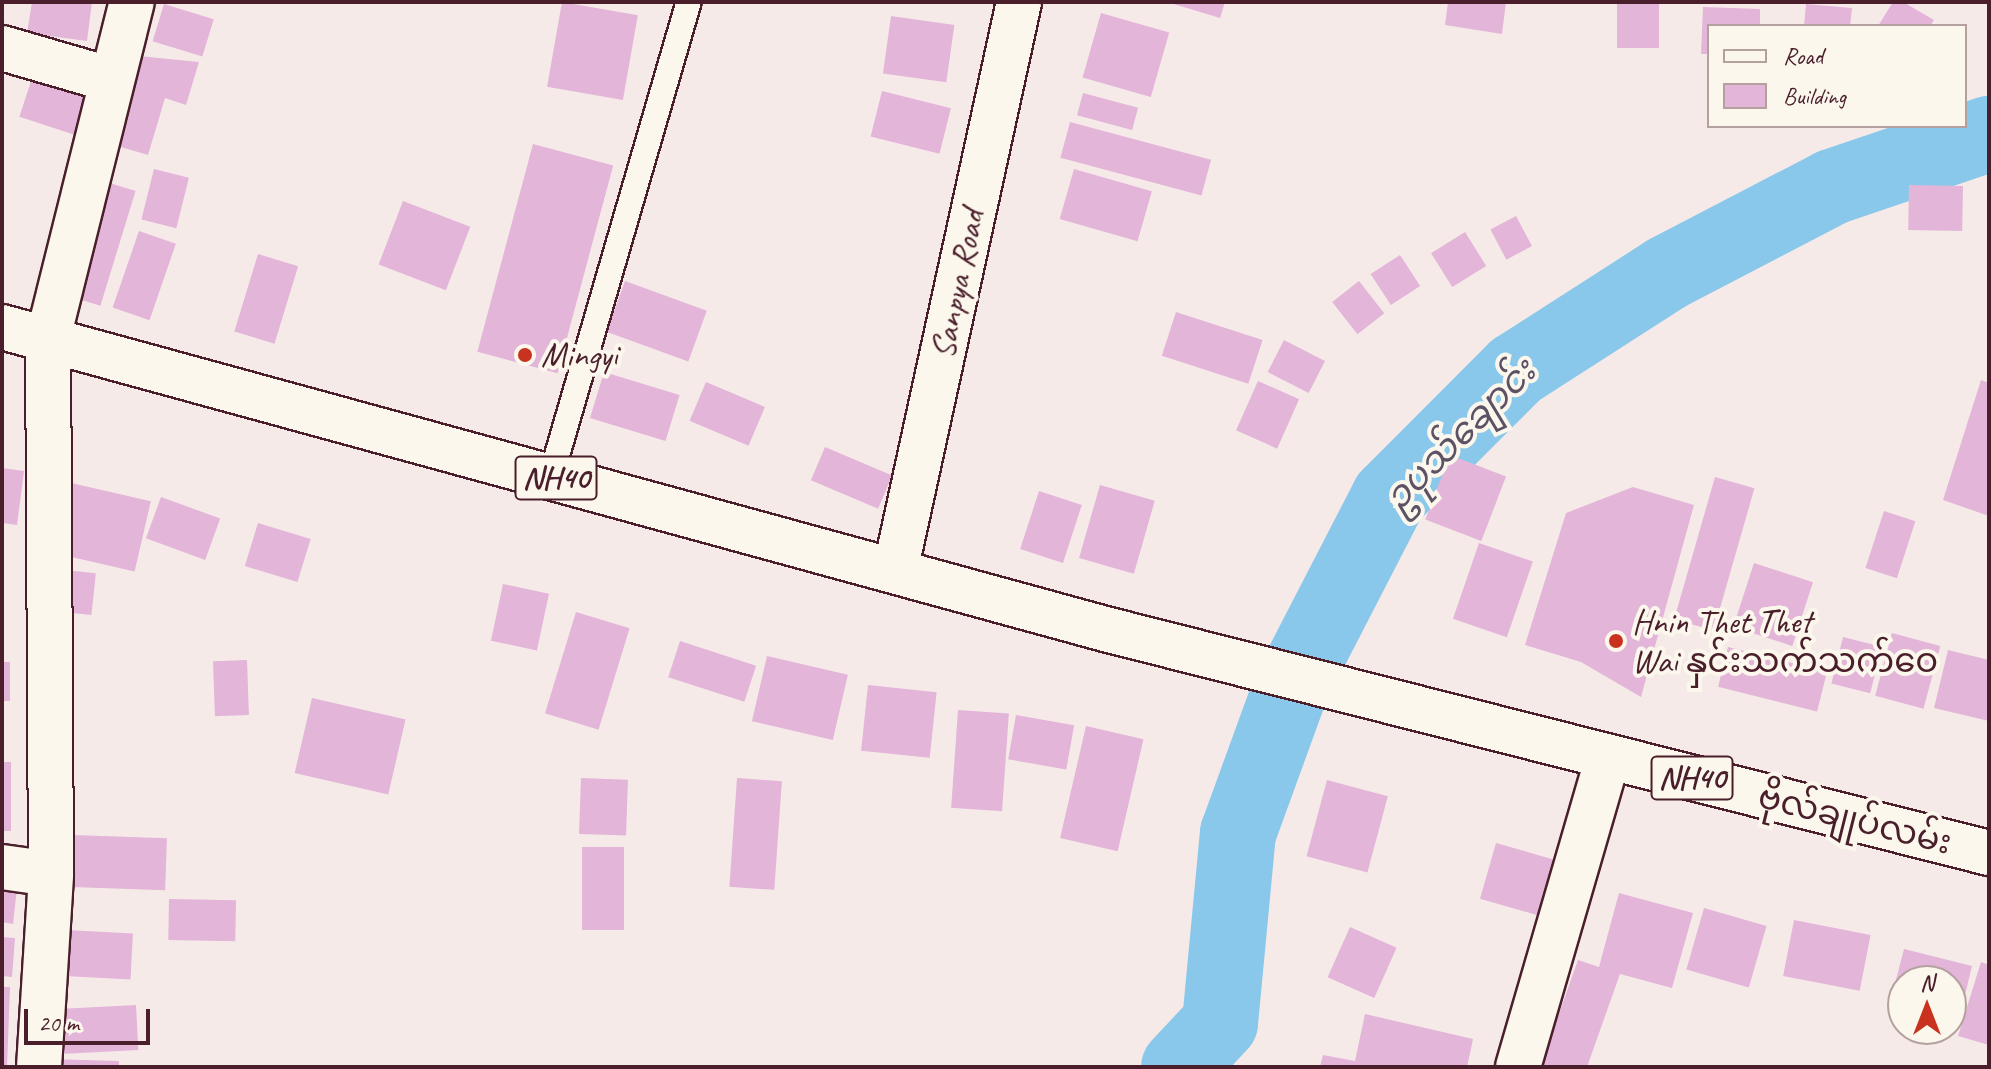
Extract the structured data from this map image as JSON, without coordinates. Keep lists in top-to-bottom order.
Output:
{
  "streets": {
    "main road": ["Sanpya Road", "NH40", "ဗိုလ်ချုပ်လမ်း"]
  },
  "crossings": [
    ["Sanpya Road", "NH40"],
    ["Sanpya Road", "ဗိုလ်ချုပ်လမ်း"],
    ["NH40", "ဗိုလ်ချုပ်လမ်း"]
  ],
  "water": ["ဥပုသ်ချောင်း"],
  "places": ["Mingyi", "Hnin Thet Thet Wai နှင်းသက်သက်ဝေ"],
  "legend": ["Road", "Building"],
  "scale_bar": "20 m",
  "north": "top"
}
